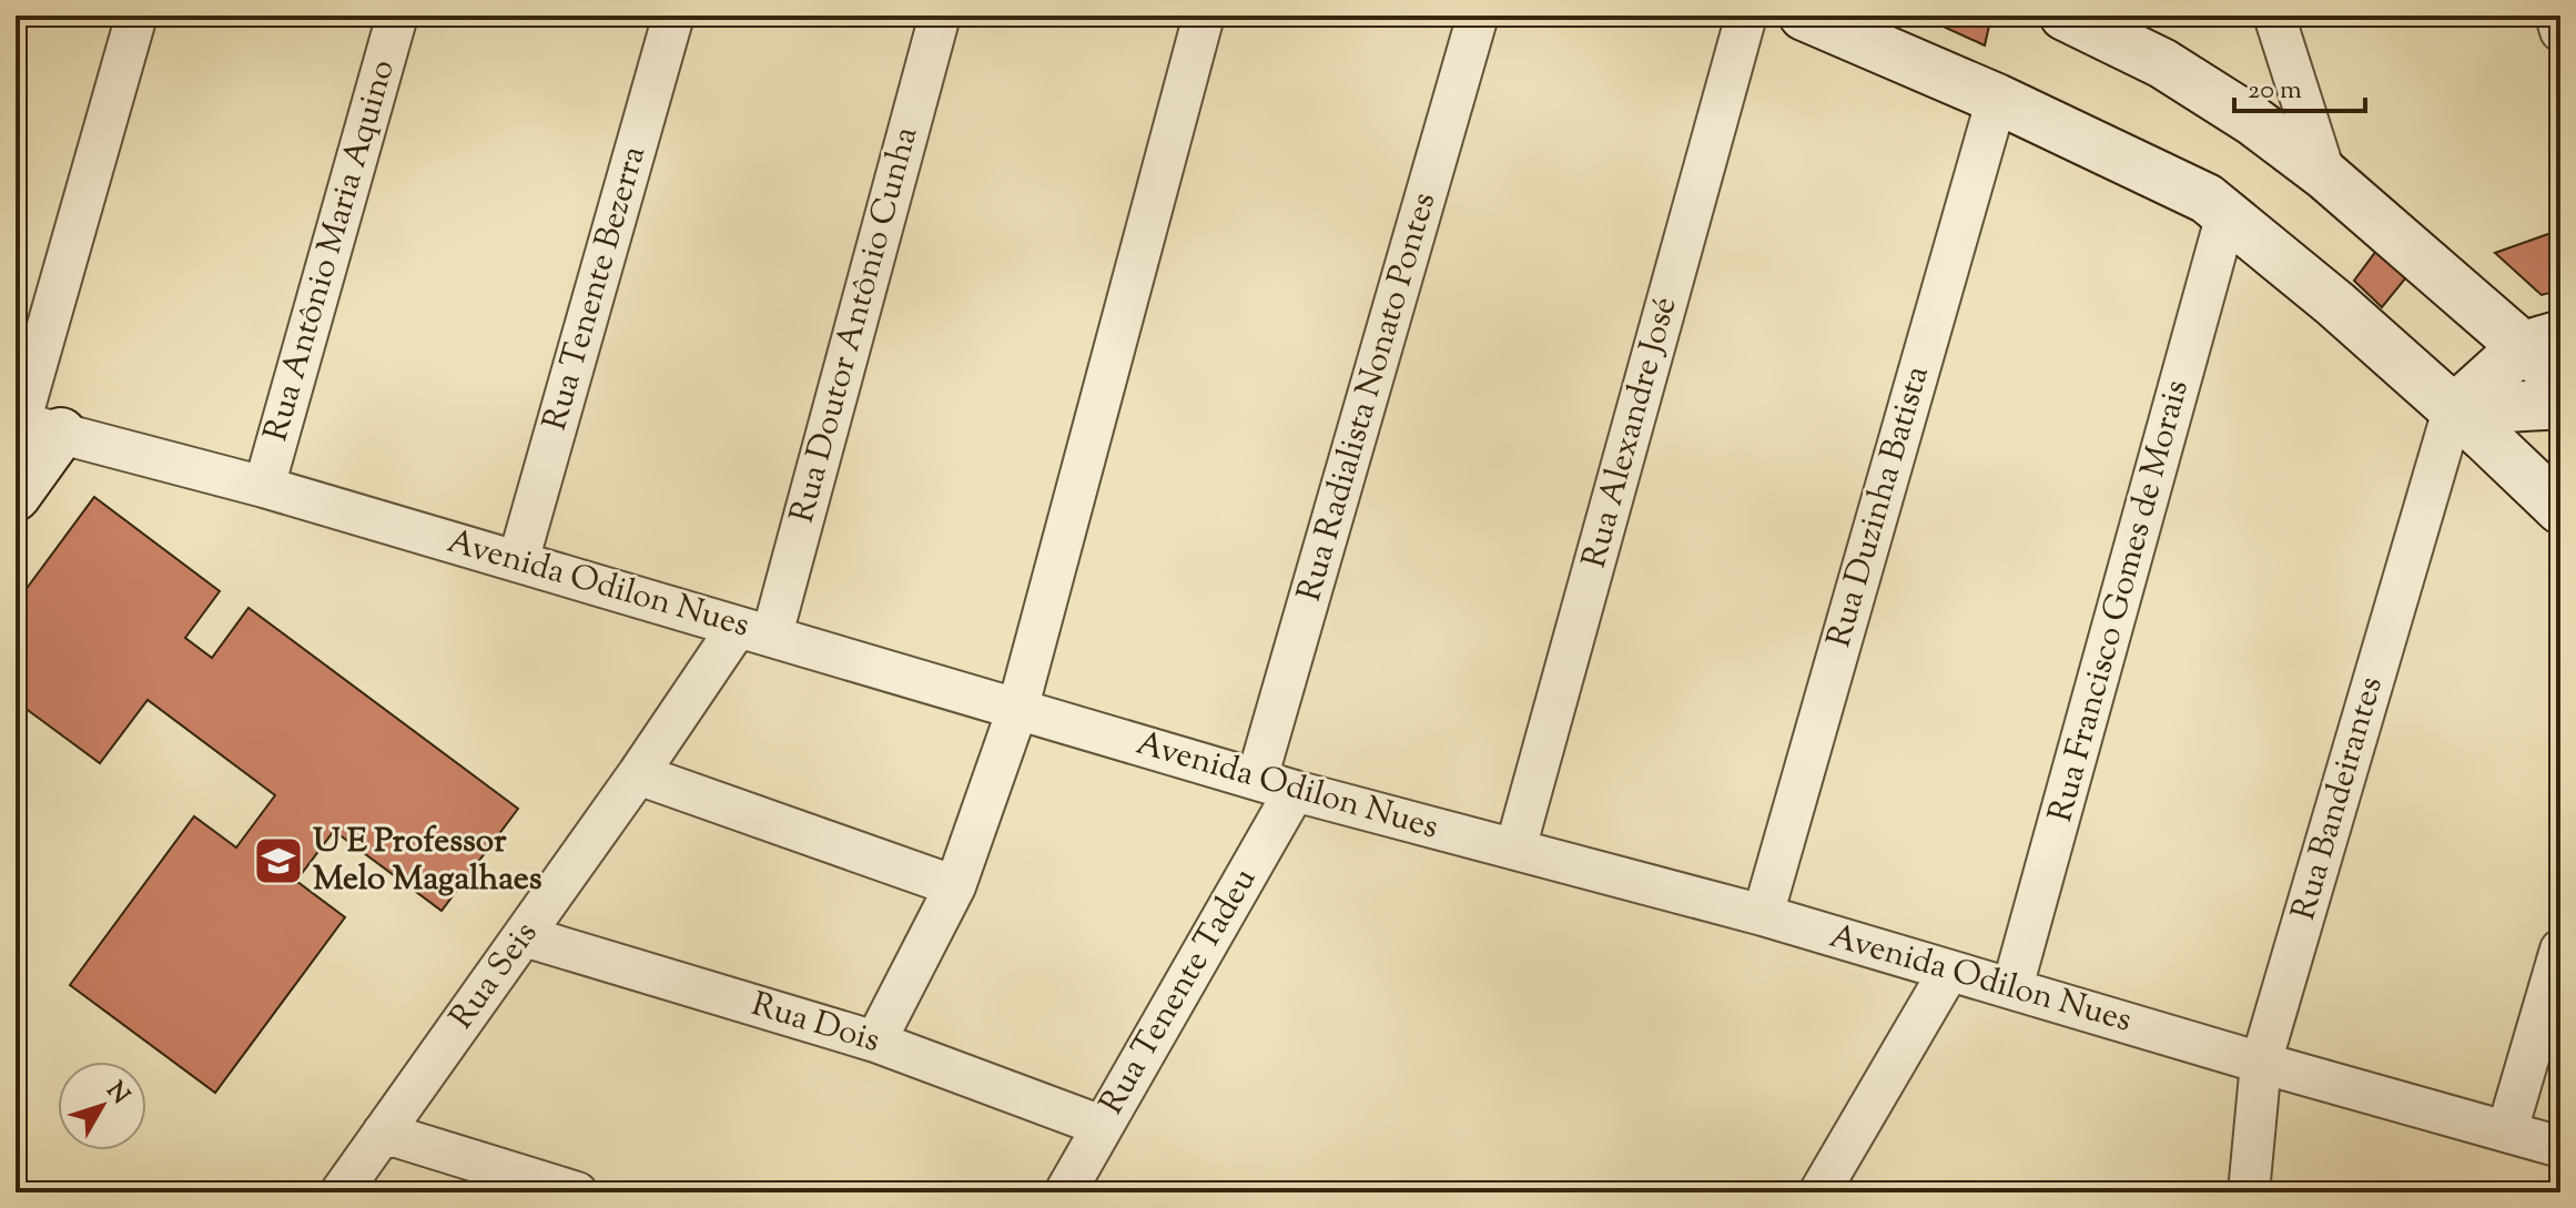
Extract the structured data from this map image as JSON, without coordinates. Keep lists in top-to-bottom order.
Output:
{
  "streets": {
    "street": [
      "Rua Antônio Maria Aquino",
      "Rua Tenente Bezerra",
      "Rua Doutor Antônio Cunha",
      "Rua Radialista Nonato Pontes",
      "Rua Alexandre José",
      "Rua Duzinha Batista",
      "Avenida Odilon Nues",
      "Rua Francisco Gomes de Morais",
      "Rua Bandeirantes",
      "Rua Seis",
      "Rua Tenente Tadeu",
      "Rua Dois"
    ]
  },
  "crossings": [
    ["Rua Antônio Maria Aquino", "Avenida Odilon Nues"],
    ["Rua Tenente Bezerra", "Avenida Odilon Nues"],
    ["Rua Doutor Antônio Cunha", "Avenida Odilon Nues"],
    ["Rua Doutor Antônio Cunha", "Rua Seis"],
    ["Rua Radialista Nonato Pontes", "Avenida Odilon Nues"],
    ["Rua Radialista Nonato Pontes", "Rua Tenente Tadeu"],
    ["Rua Alexandre José", "Avenida Odilon Nues"],
    ["Rua Duzinha Batista", "Avenida Odilon Nues"],
    ["Avenida Odilon Nues", "Rua Francisco Gomes de Morais"],
    ["Avenida Odilon Nues", "Rua Bandeirantes"],
    ["Avenida Odilon Nues", "Rua Seis"],
    ["Avenida Odilon Nues", "Rua Tenente Tadeu"],
    ["Rua Seis", "Rua Dois"],
    ["Rua Tenente Tadeu", "Rua Dois"]
  ],
  "places": {
    "school or university": ["U E Professor Melo Magalhaes"]
  },
  "scale_bar": "20 m",
  "north": "top right"
}
